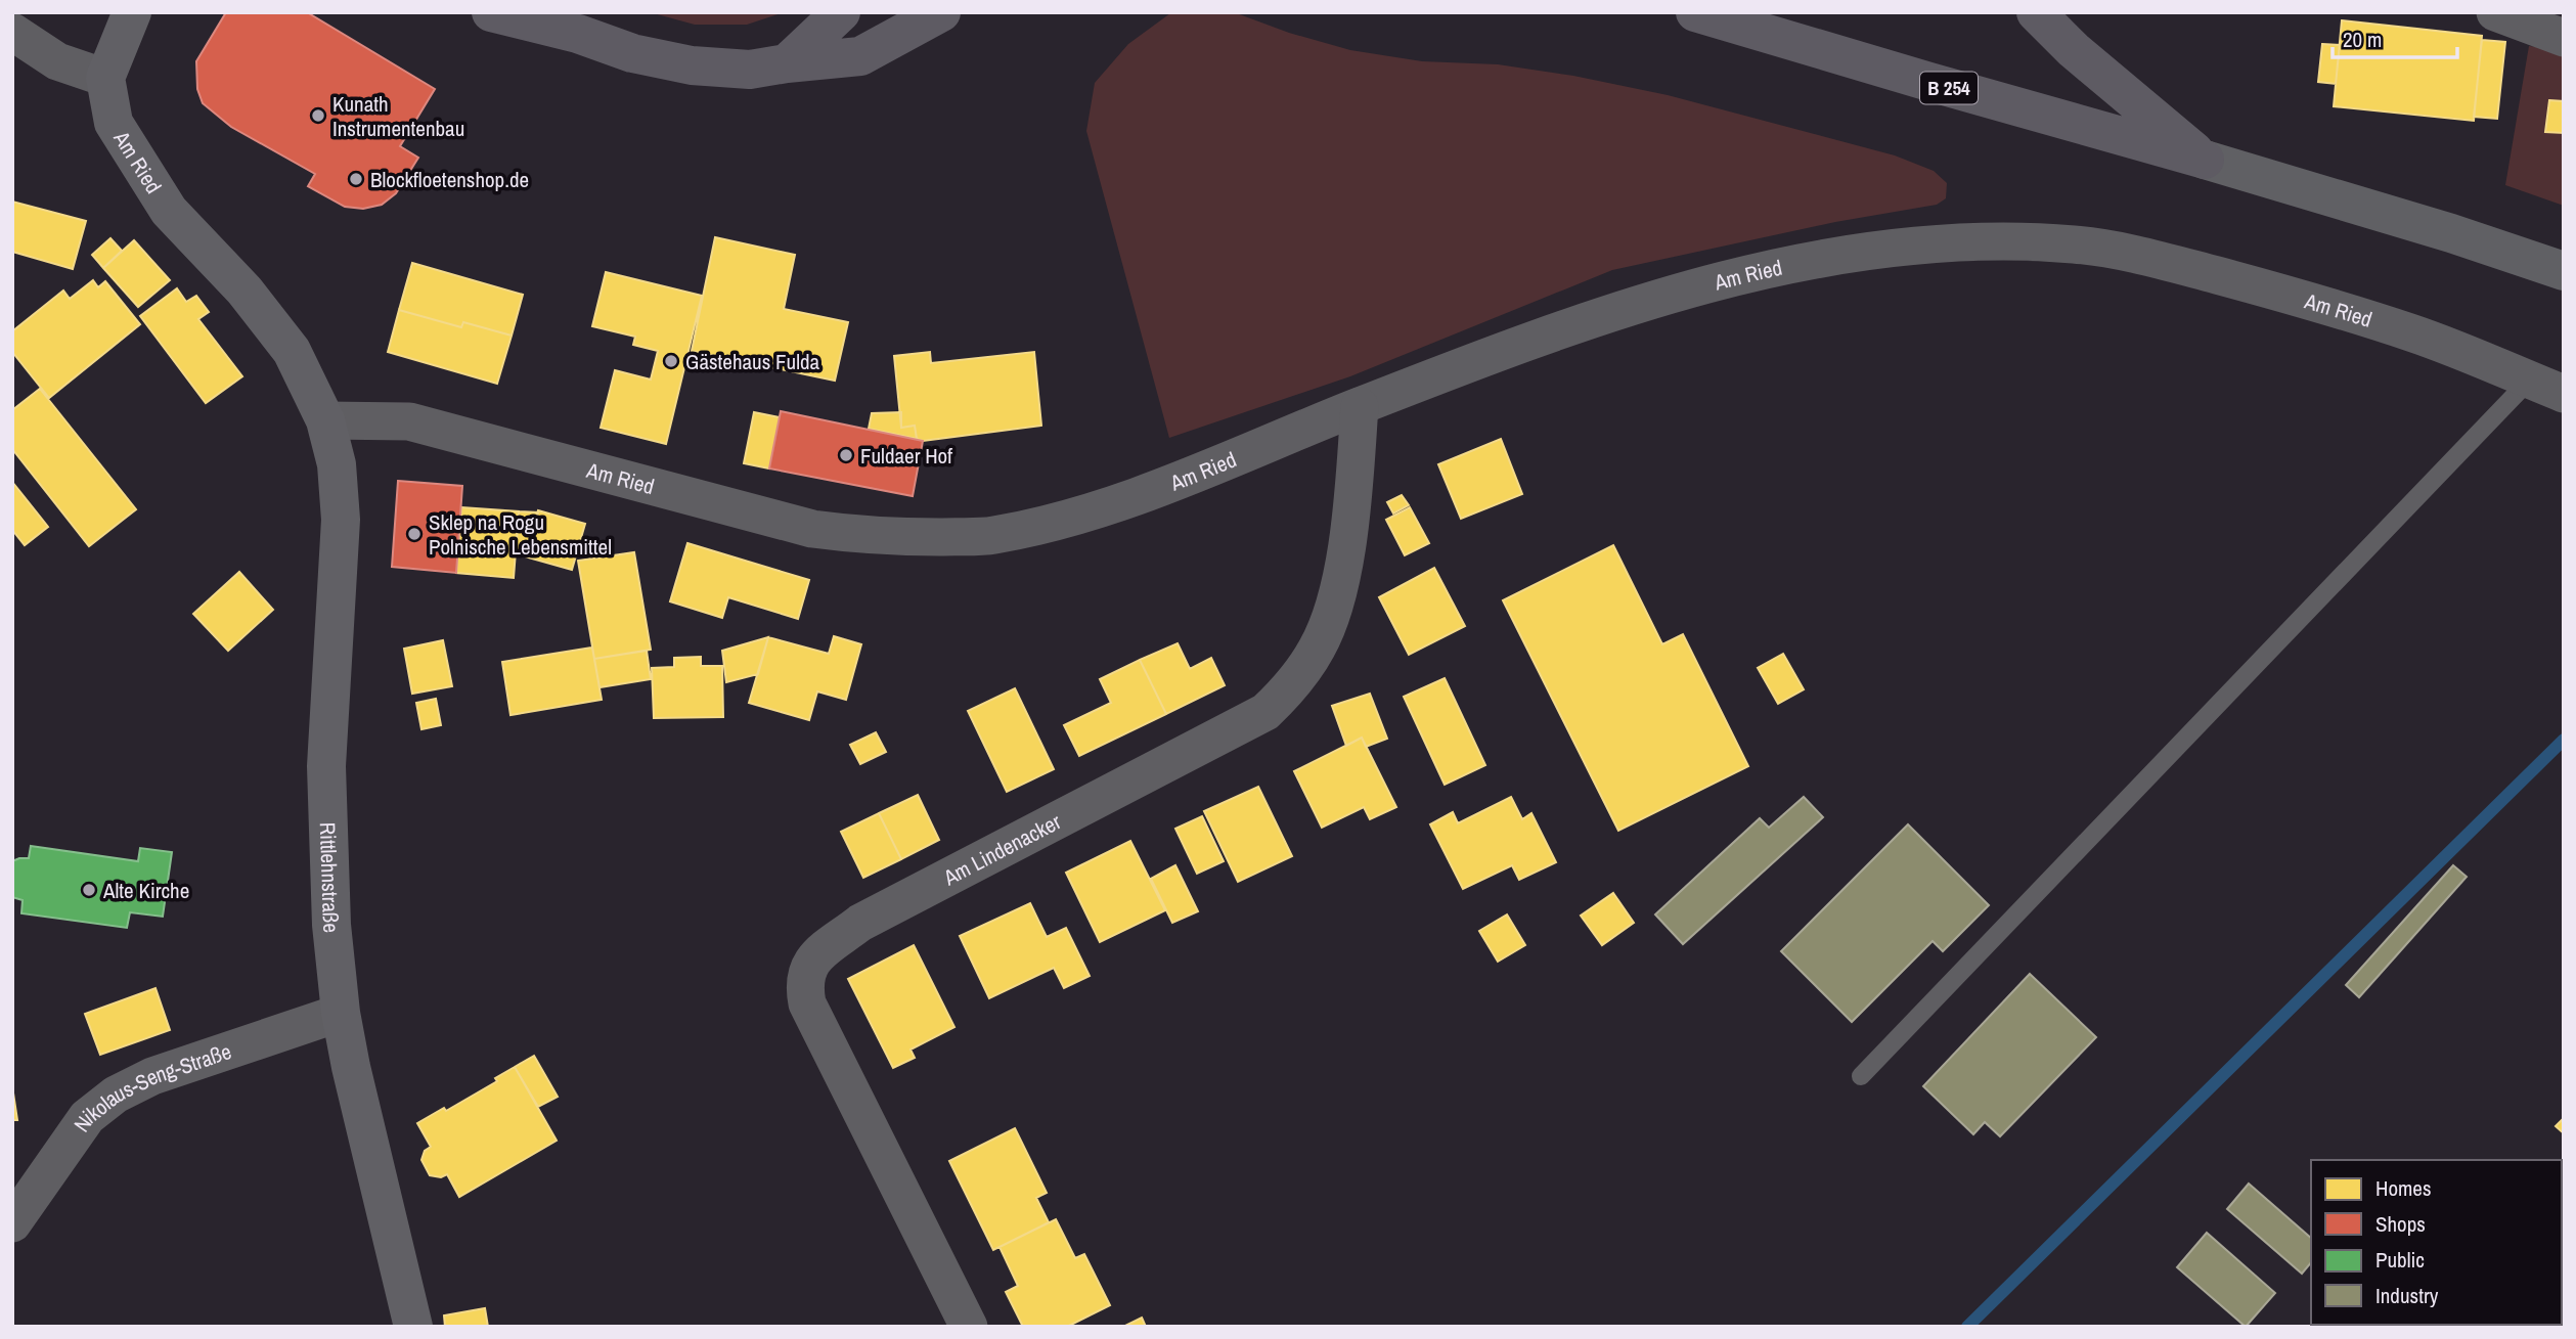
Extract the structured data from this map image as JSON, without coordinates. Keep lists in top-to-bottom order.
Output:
{
  "streets": {
    "highway": ["B 254"],
    "street": [
      "Am Ried",
      "Am Lindenacker",
      "Rittlehnstraße",
      "Nikolaus-Seng-Straße"
    ]
  },
  "crossings": [
    ["Am Ried", "Am Lindenacker"],
    ["Am Ried", "Rittlehnstraße"],
    ["Rittlehnstraße", "Nikolaus-Seng-Straße"]
  ],
  "places": [
    "Kunath Instrumentenbau",
    "Blockfloetenshop.de",
    "Gästehaus Fulda",
    "Fuldaer Hof",
    "Sklep na Rogu Polnische Lebensmittel",
    "Alte Kirche"
  ],
  "legend": [
    "Homes",
    "Shops",
    "Public",
    "Industry"
  ],
  "scale_bar": "20 m"
}
